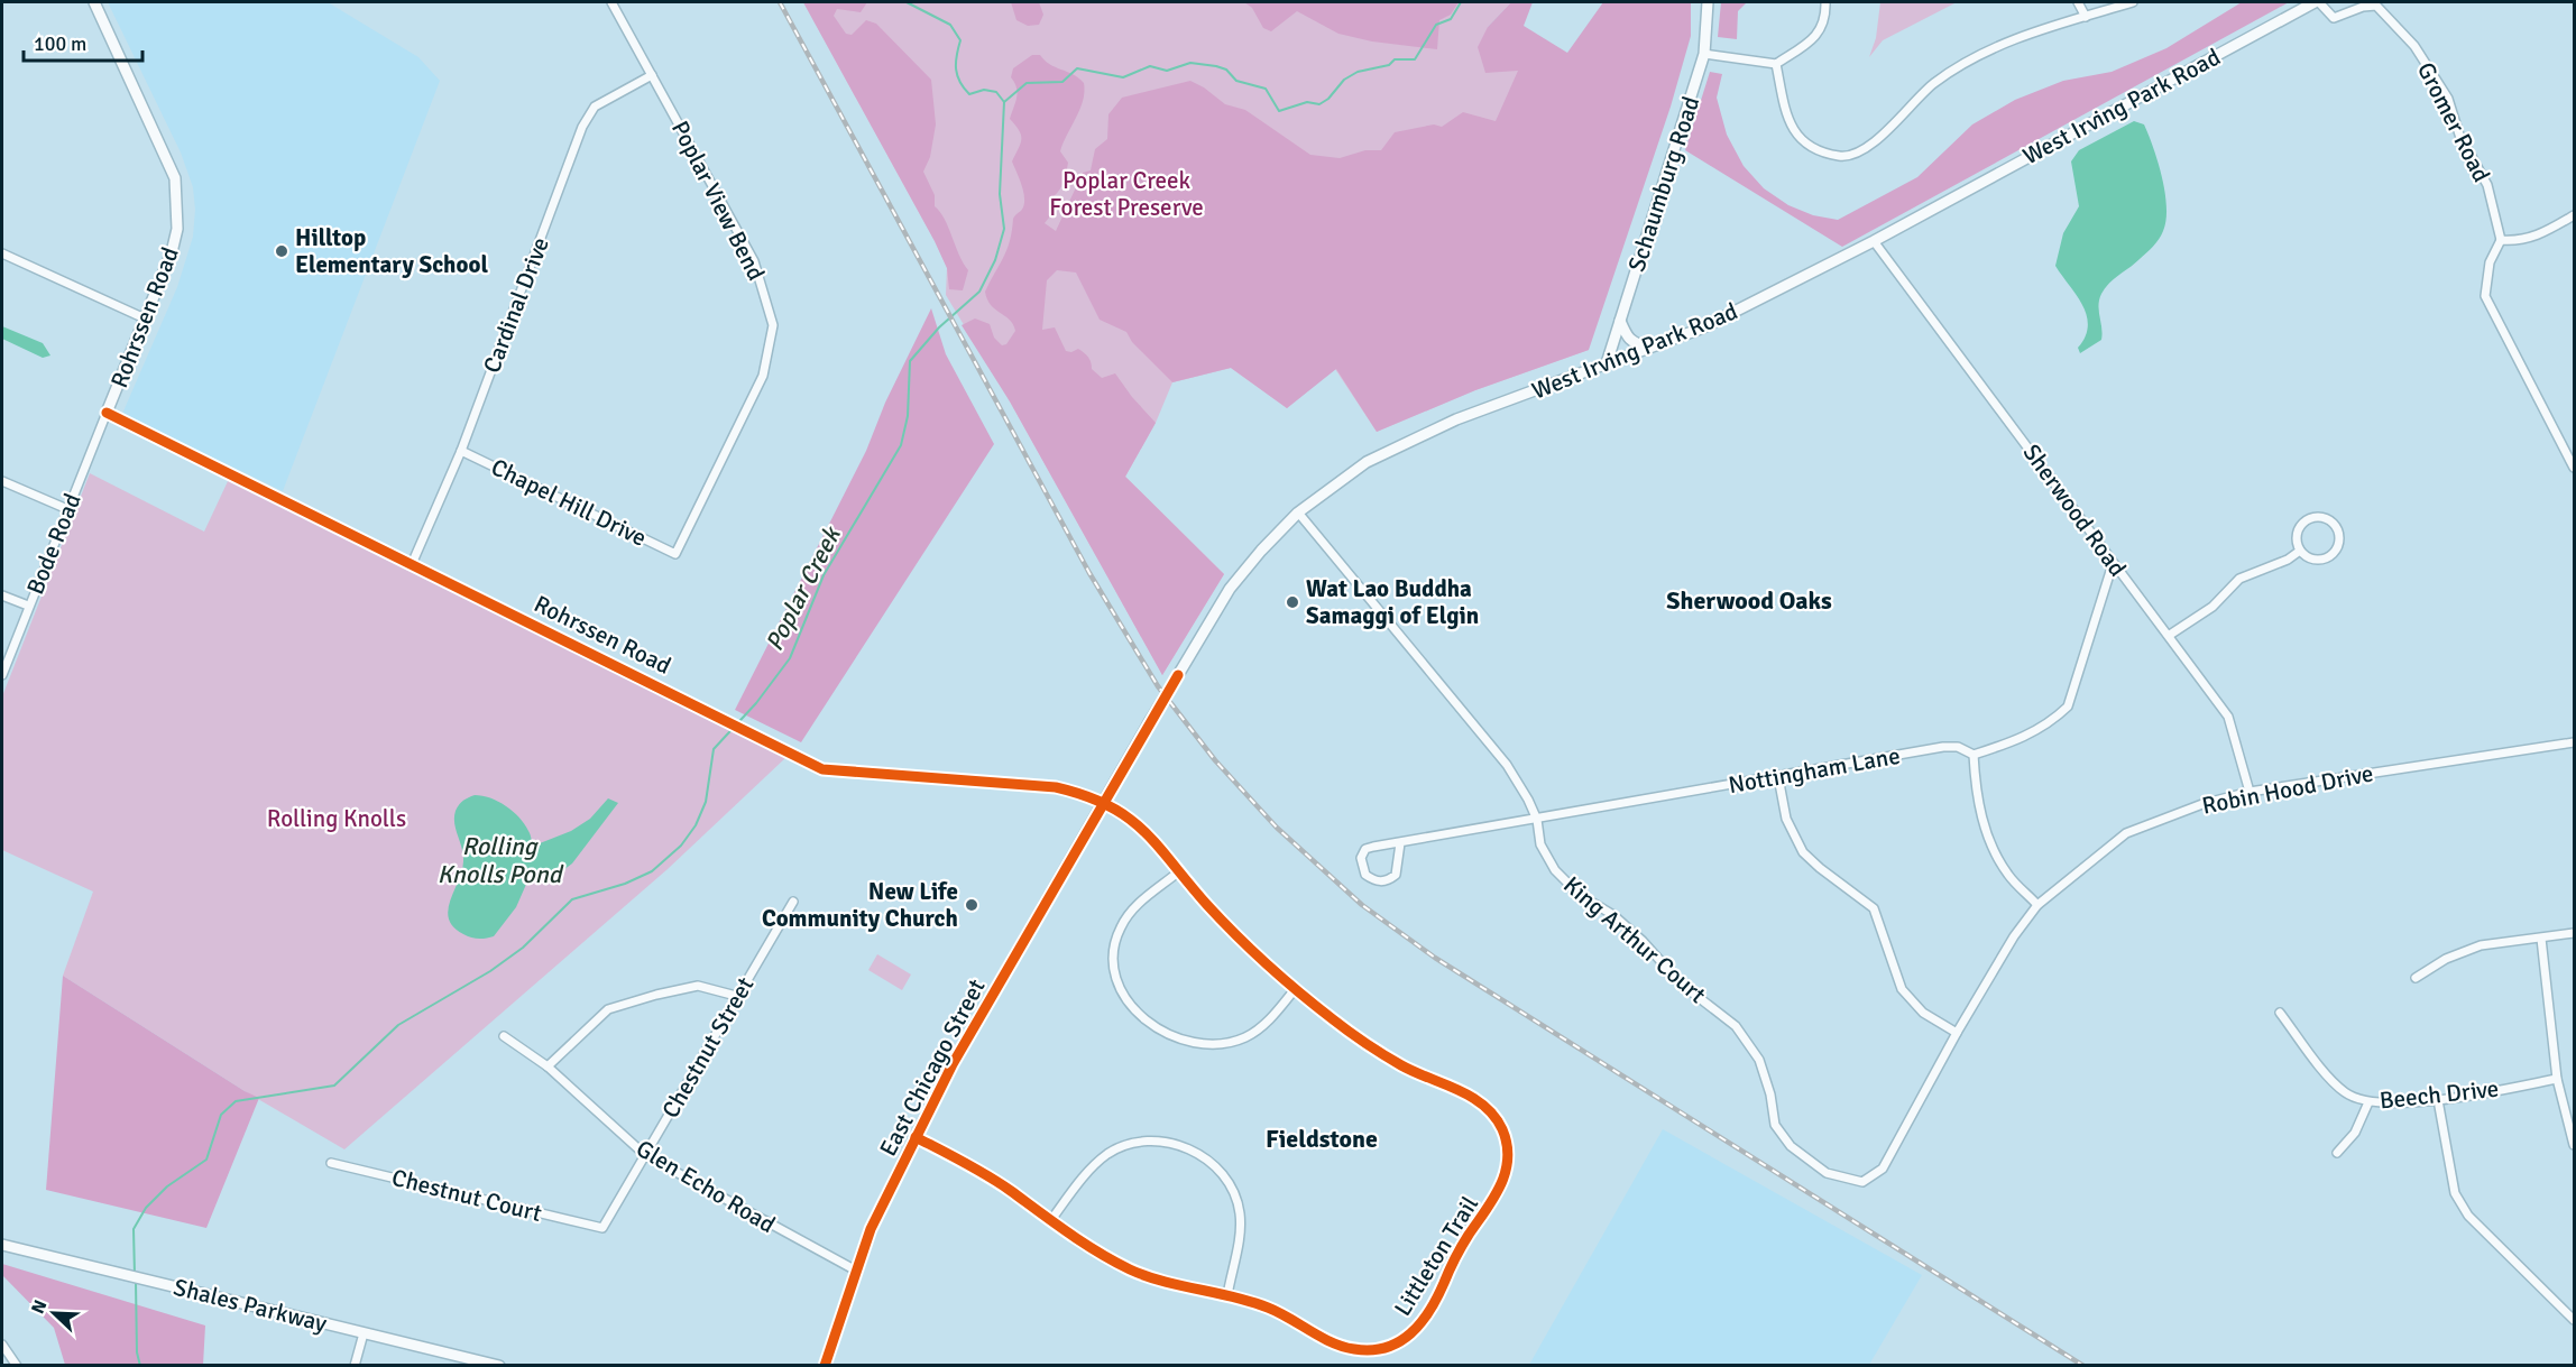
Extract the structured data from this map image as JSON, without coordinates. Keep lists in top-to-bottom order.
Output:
{
  "streets": {
    "main road": [
      "West Irving Park Road",
      "Schaumburg Road",
      "Rohrssen Road",
      "East Chicago Street",
      "Shales Parkway"
    ],
    "street": [
      "Gromer Road",
      "Poplar View Bend",
      "Cardinal Drive",
      "Chapel Hill Drive",
      "Sherwood Road",
      "Bode Road",
      "Nottingham Lane",
      "Robin Hood Drive",
      "King Arthur Court",
      "Chestnut Street",
      "Beech Drive",
      "Glen Echo Road",
      "Chestnut Court",
      "Littleton Trail"
    ]
  },
  "crossings": [
    ["West Irving Park Road", "Gromer Road"],
    ["West Irving Park Road", "Schaumburg Road"],
    ["West Irving Park Road", "Rohrssen Road"],
    ["West Irving Park Road", "Sherwood Road"],
    ["West Irving Park Road", "King Arthur Court"],
    ["West Irving Park Road", "East Chicago Street"],
    ["West Irving Park Road", "Littleton Trail"],
    ["Poplar View Bend", "Cardinal Drive"],
    ["Poplar View Bend", "Chapel Hill Drive"],
    ["Cardinal Drive", "Rohrssen Road"],
    ["Cardinal Drive", "Chapel Hill Drive"],
    ["Rohrssen Road", "Bode Road"],
    ["Rohrssen Road", "East Chicago Street"],
    ["Rohrssen Road", "Littleton Trail"],
    ["Sherwood Road", "Robin Hood Drive"],
    ["Nottingham Lane", "King Arthur Court"],
    ["Robin Hood Drive", "King Arthur Court"],
    ["Chestnut Street", "Glen Echo Road"],
    ["Chestnut Street", "Chestnut Court"],
    ["East Chicago Street", "Glen Echo Road"],
    ["East Chicago Street", "Littleton Trail"]
  ],
  "districts": ["Sherwood Oaks", "Fieldstone"],
  "water": ["Poplar Creek", "Rolling Knolls Pond"],
  "parks": ["Poplar Creek Forest Preserve", "Rolling Knolls"],
  "places": ["Hilltop Elementary School", "Wat Lao Buddha Samaggi of Elgin", "New Life Community Church"],
  "scale_bar": "100 m",
  "north": "top left"
}
